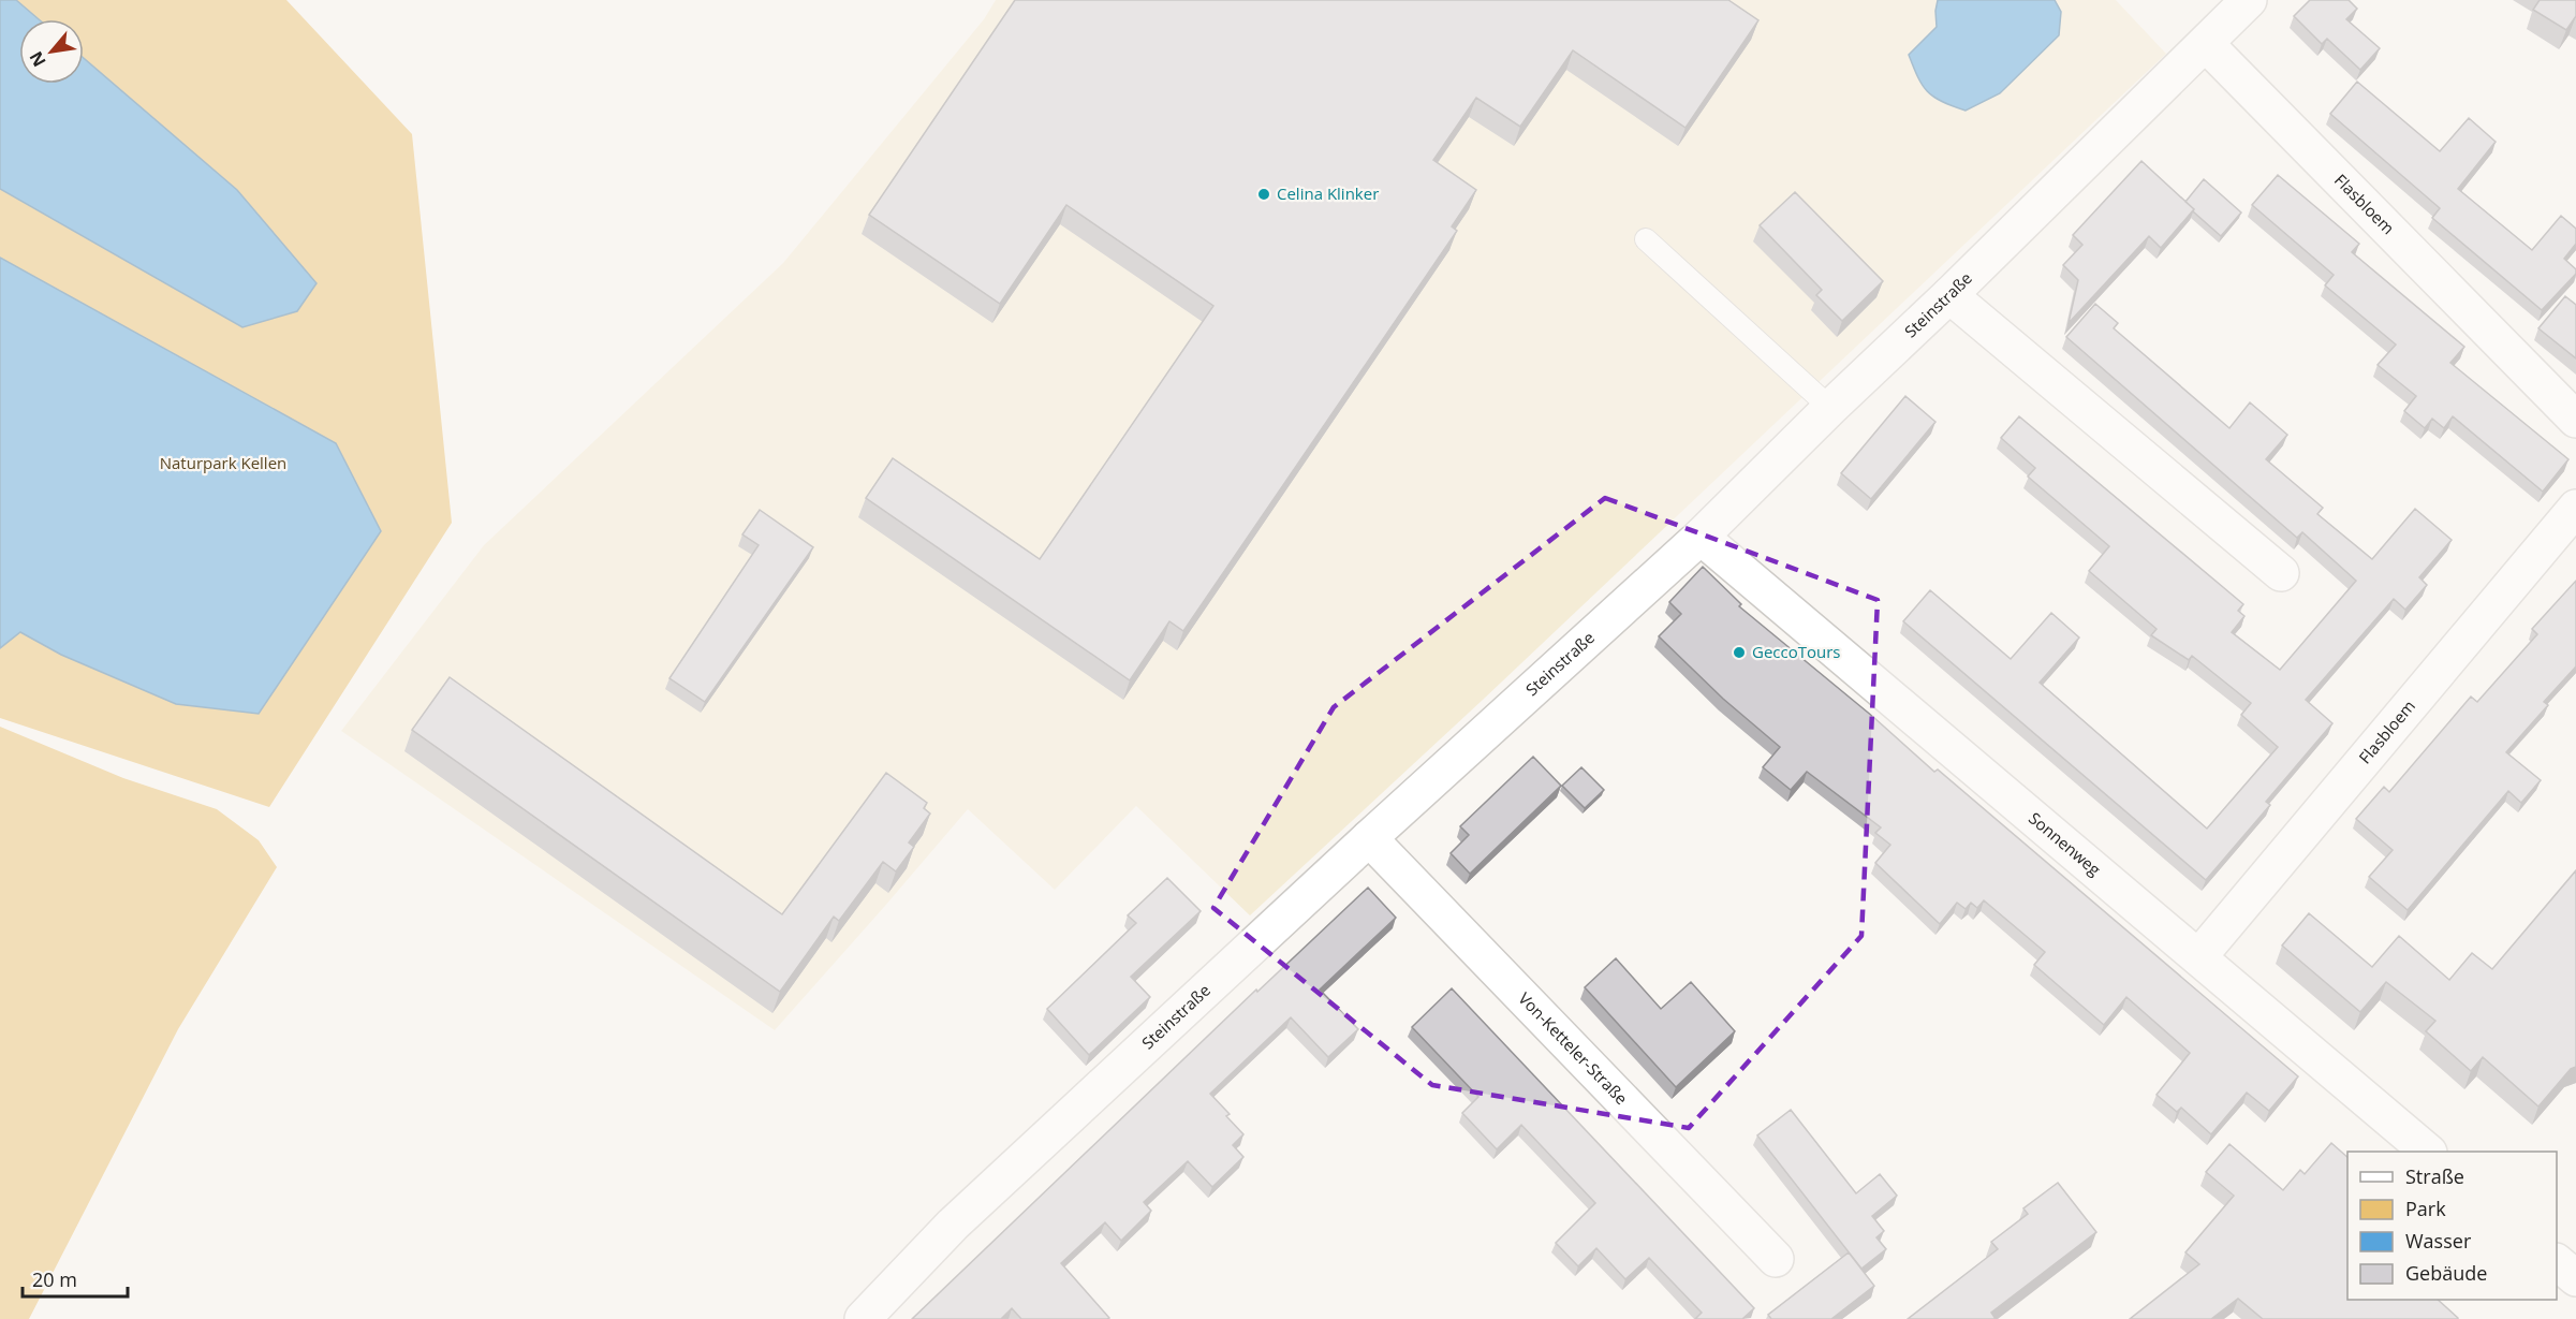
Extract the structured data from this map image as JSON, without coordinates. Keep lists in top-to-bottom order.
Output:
{
  "streets": {
    "street": [
      "Flasbloem",
      "Steinstraße",
      "Sonnenweg",
      "Von-Ketteler-Straße"
    ]
  },
  "crossings": [
    ["Flasbloem", "Steinstraße"],
    ["Flasbloem", "Sonnenweg"],
    ["Steinstraße", "Sonnenweg"],
    ["Steinstraße", "Von-Ketteler-Straße"]
  ],
  "parks": ["Naturpark Kellen"],
  "places": ["Celina Klinker", "GeccoTours"],
  "legend": [
    "Straße",
    "Park",
    "Wasser",
    "Gebäude"
  ],
  "scale_bar": "20 m",
  "north": "bottom left"
}
